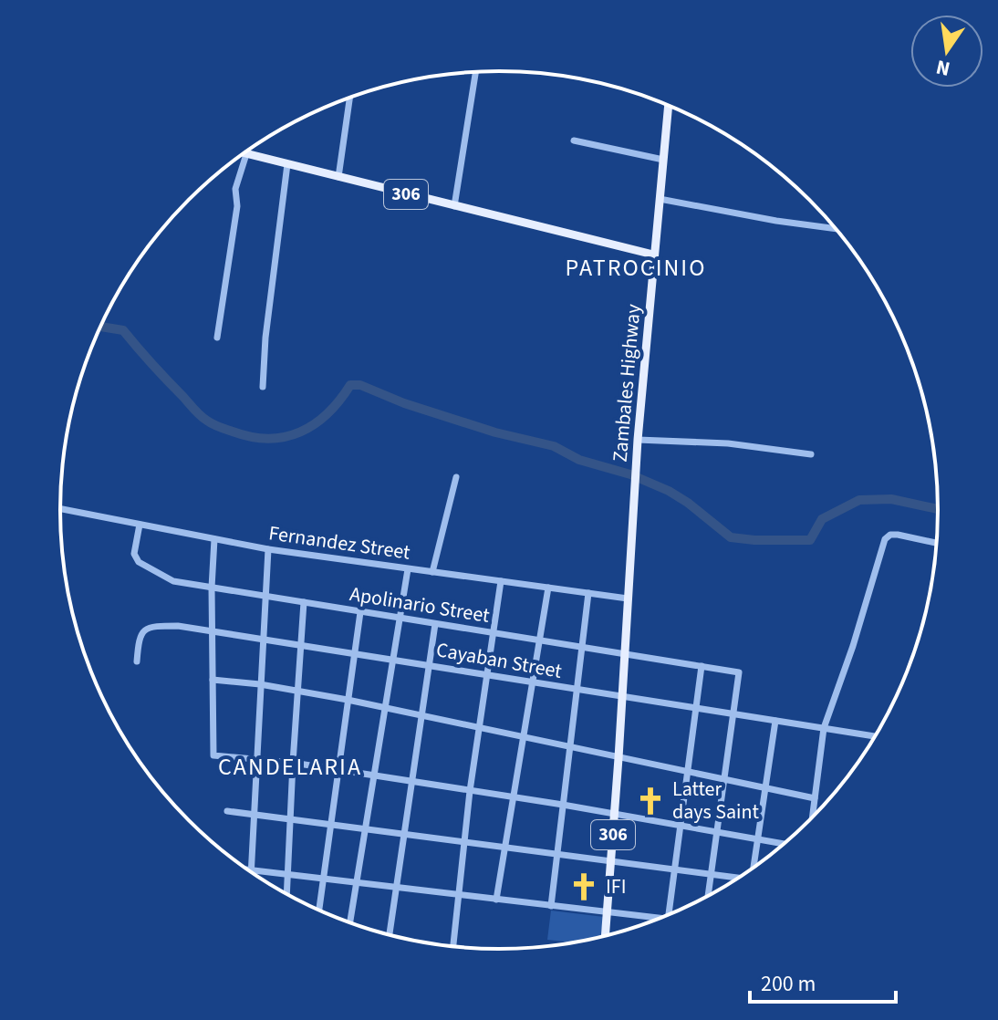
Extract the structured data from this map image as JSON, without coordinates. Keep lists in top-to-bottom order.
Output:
{
  "streets": {
    "main road": ["306", "Zambales Highway"],
    "street": ["Fernandez Street", "Apolinario Street", "Cayaban Street"]
  },
  "crossings": [
    ["306", "Zambales Highway"],
    ["Zambales Highway", "Fernandez Street"],
    ["Zambales Highway", "Apolinario Street"],
    ["Zambales Highway", "Cayaban Street"],
    ["Fernandez Street", "Apolinario Street"],
    ["Apolinario Street", "Cayaban Street"]
  ],
  "districts": ["PATROCINIO", "CANDELARIA"],
  "places": {
    "church": ["Latter days Saint", "IFI"]
  },
  "scale_bar": "200 m",
  "north": "bottom"
}
